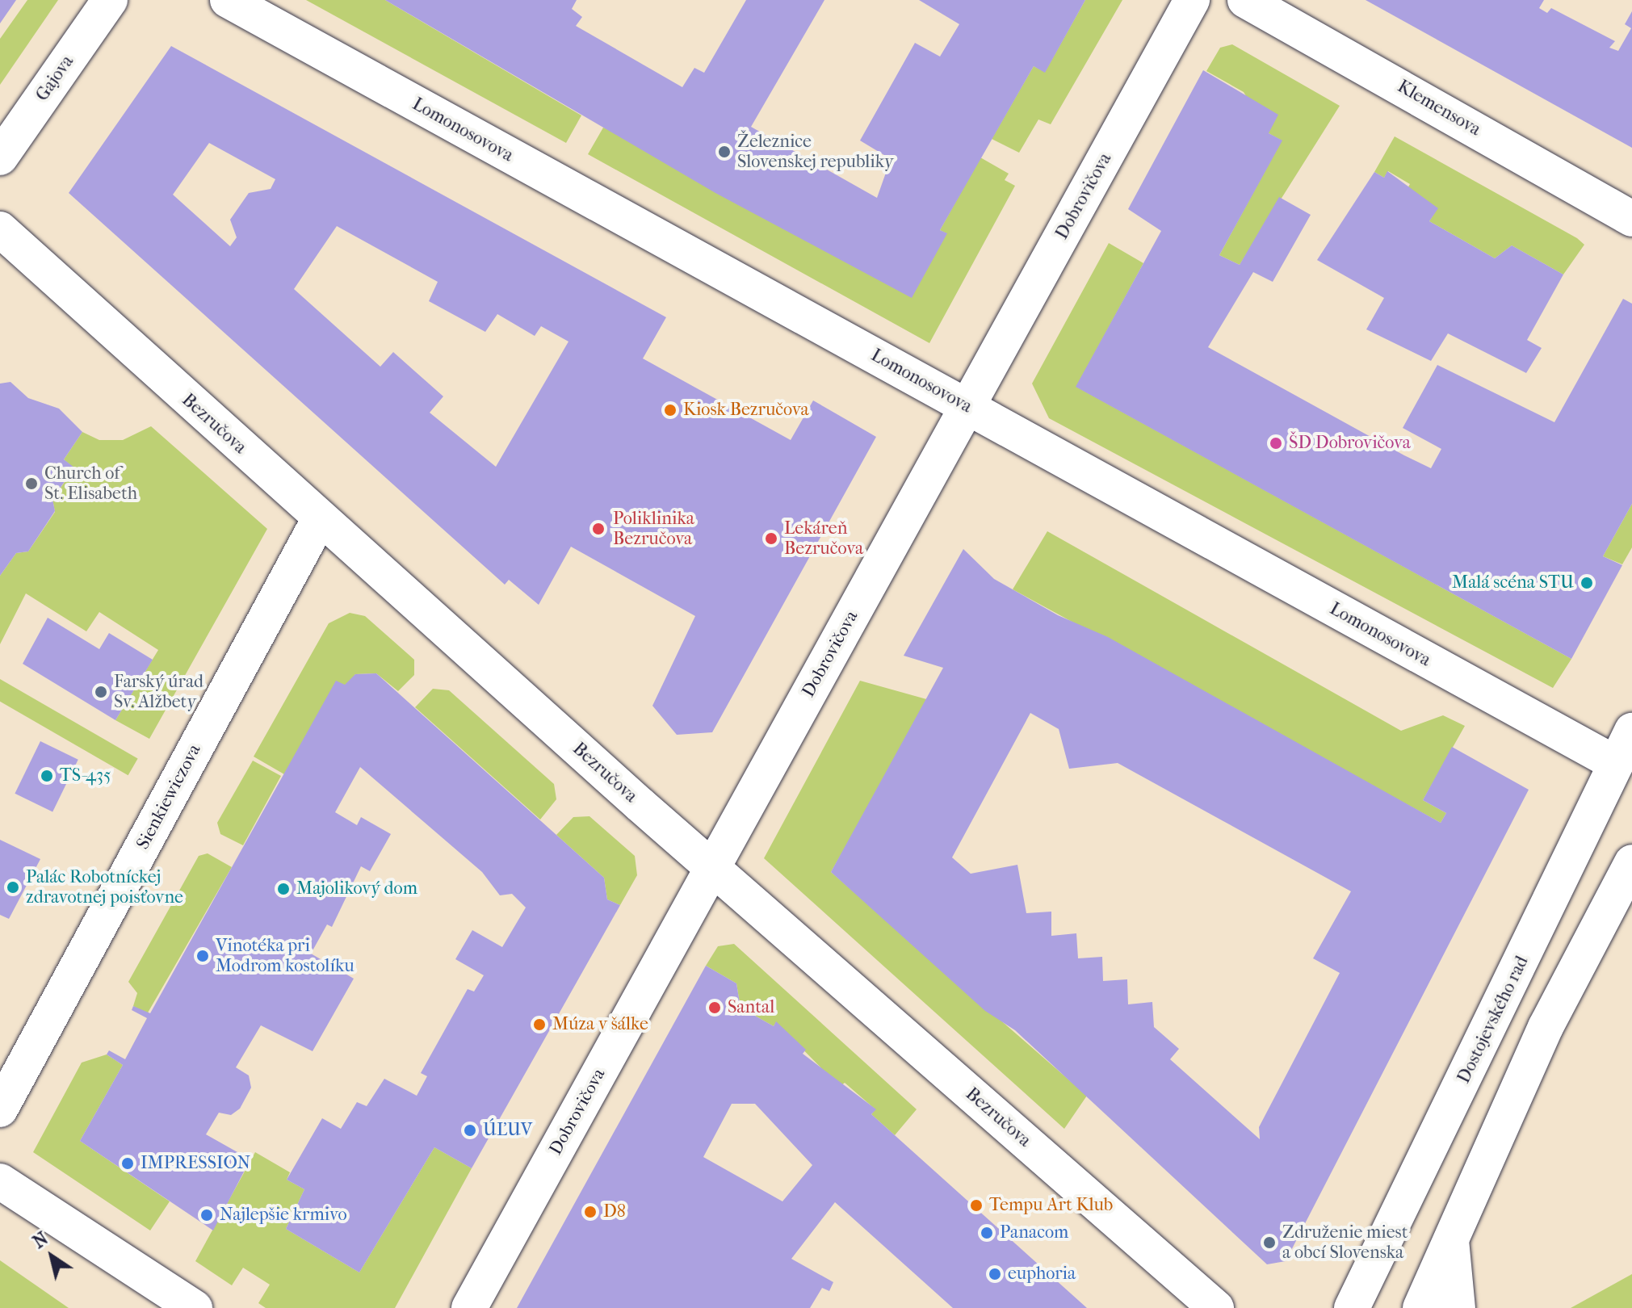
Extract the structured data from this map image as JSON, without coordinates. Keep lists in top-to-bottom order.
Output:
{
  "streets": {
    "street": [
      "Gajova",
      "Klemensova",
      "Lomonosovova",
      "Dobrovičova",
      "Bezručova",
      "Sienkiewiczova",
      "Dostojevského rad"
    ]
  },
  "crossings": [
    ["Lomonosovova", "Dobrovičova"],
    ["Lomonosovova", "Dostojevského rad"],
    ["Dobrovičova", "Bezručova"],
    ["Bezručova", "Sienkiewiczova"]
  ],
  "places": [
    "Železnice Slovenskej republiky",
    "Kiosk Bezručova",
    "ŠD Dobrovičova",
    "Church of St. Elisabeth",
    "Poliklinika Bezručova",
    "Lekáreň Bezručova",
    "Malá scéna STU",
    "Farský úrad Sv. Alžbety",
    "TS-435",
    "Palác Robotníckej zdravotnej poisťovne",
    "Majolikový dom",
    "Vinotéka pri Modrom kostolíku",
    "Santal",
    "Múza v šálke",
    "ÚĽUV",
    "IMPRESSION",
    "Tempu Art Klub",
    "D8",
    "Najlepšie krmivo",
    "Panacom",
    "Združenie miest a obcí Slovenska",
    "euphoria"
  ],
  "north": "top left"
}
